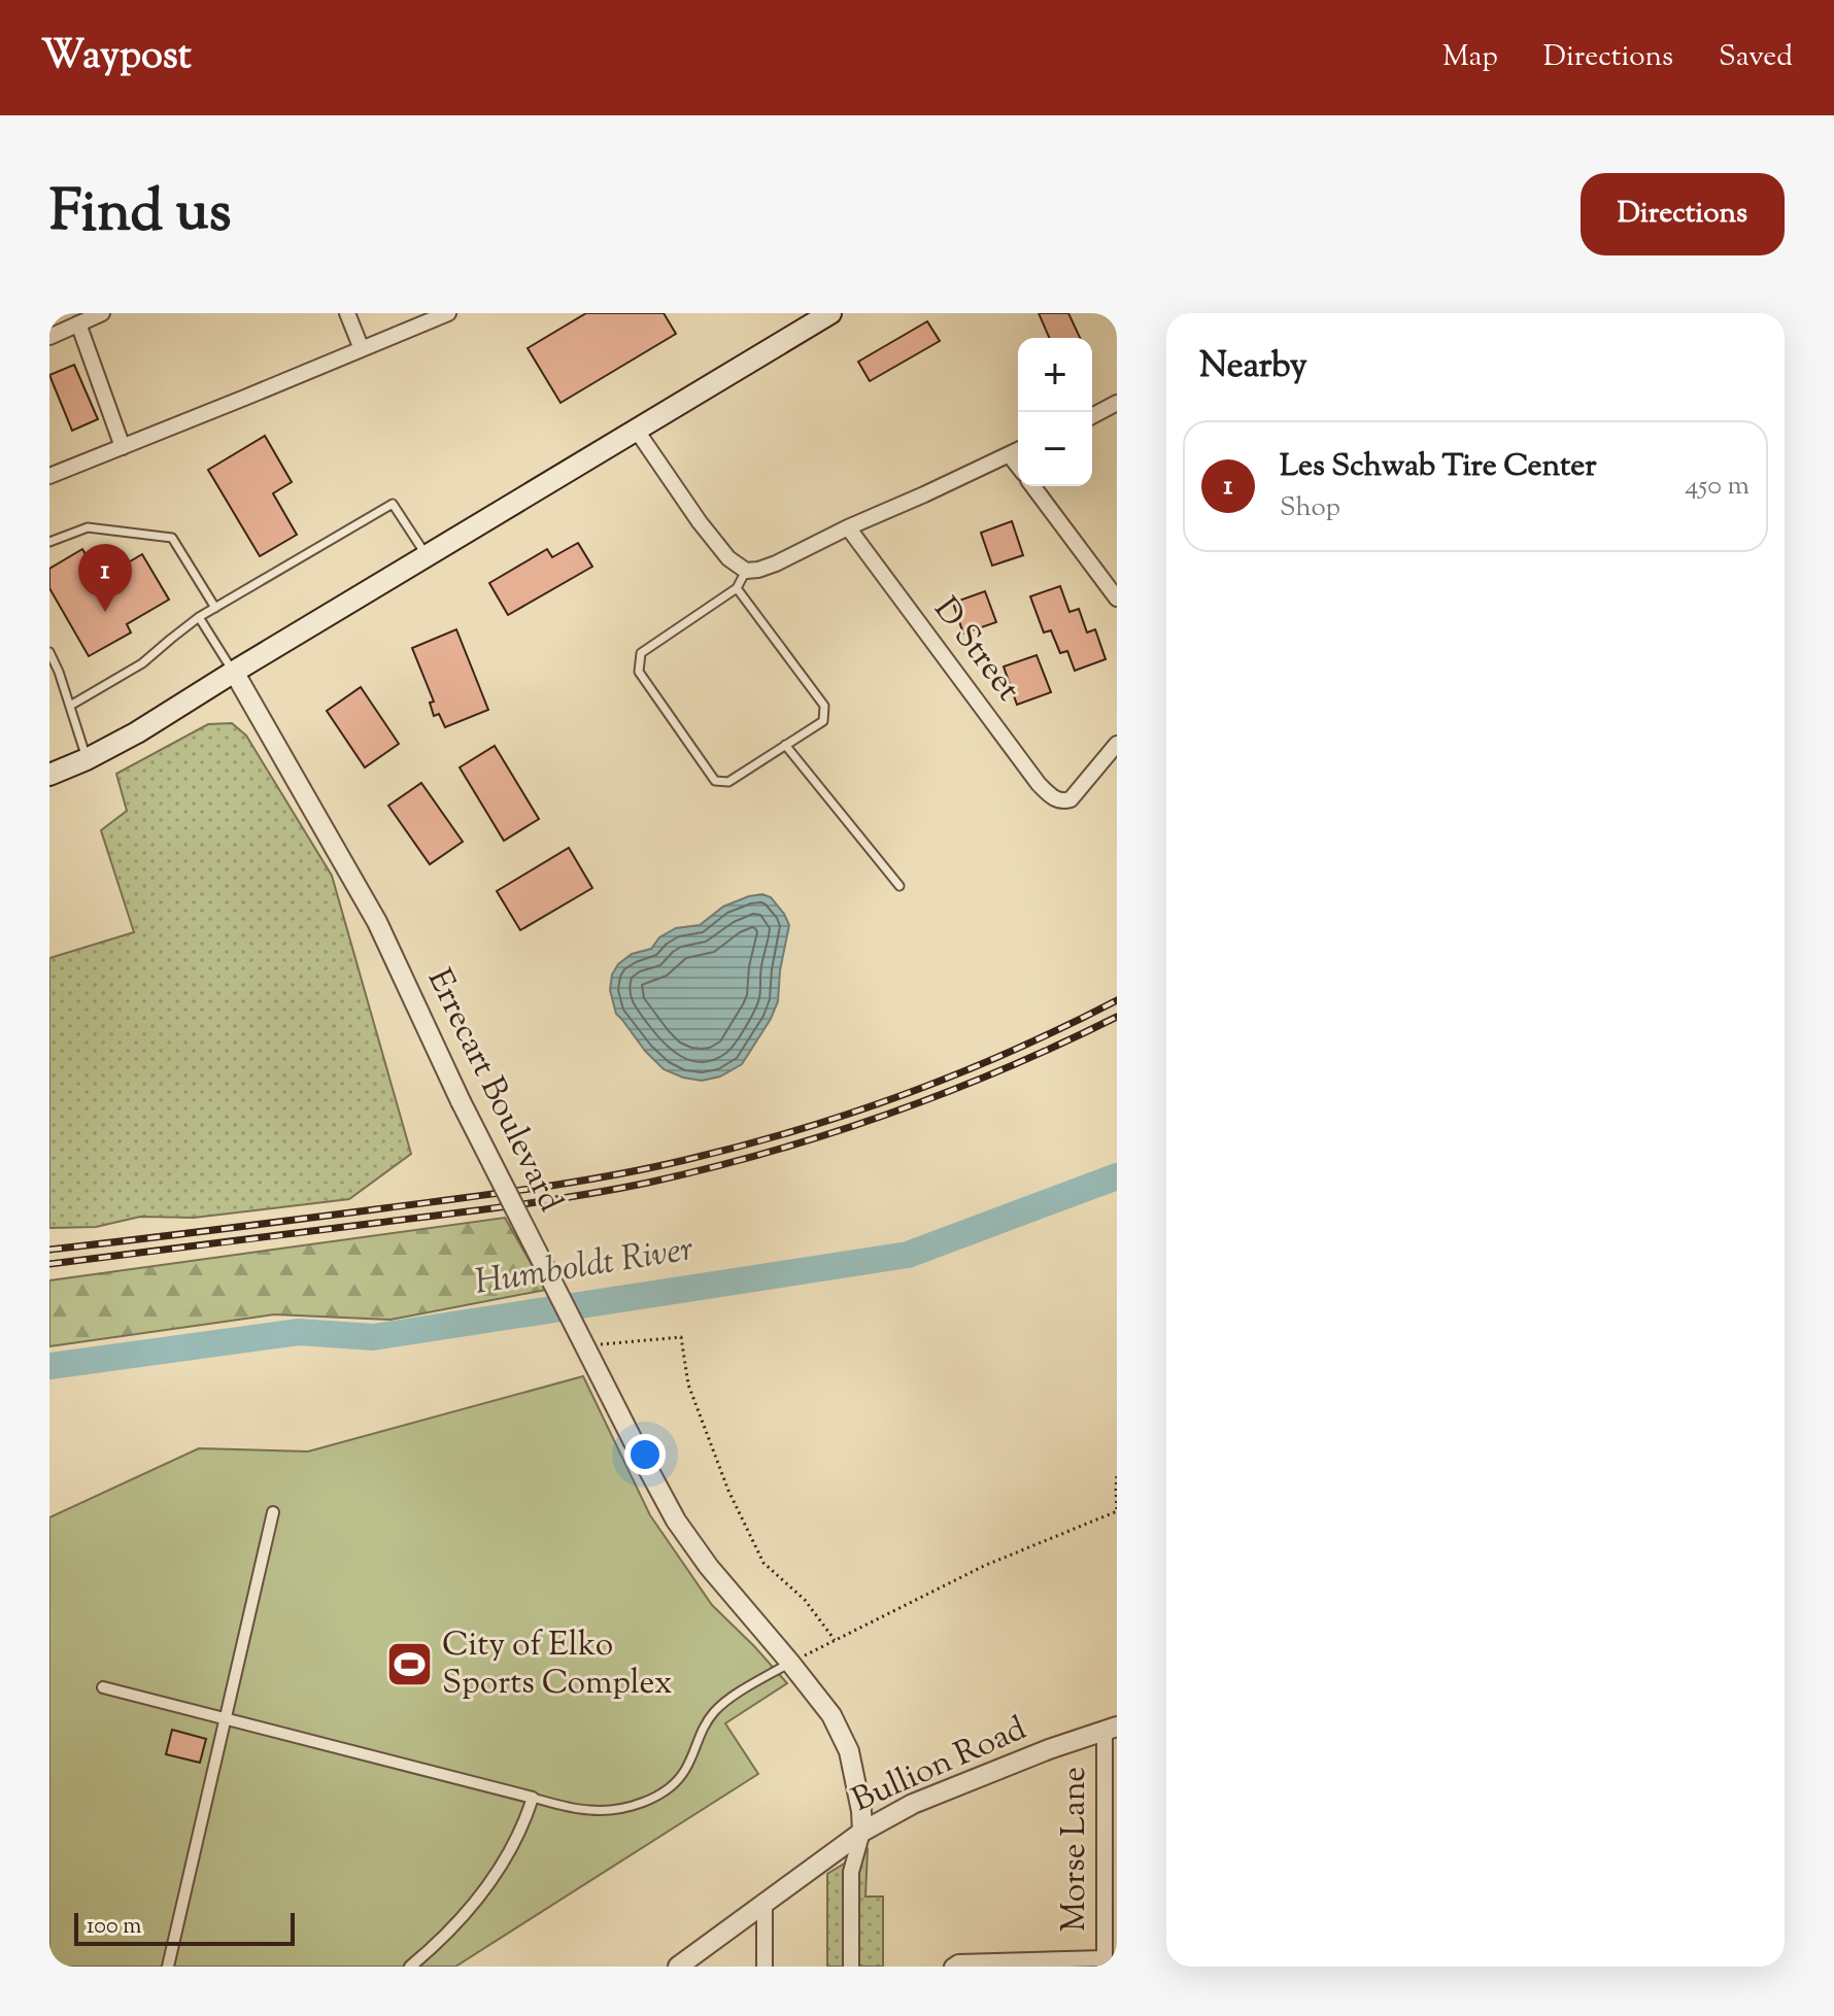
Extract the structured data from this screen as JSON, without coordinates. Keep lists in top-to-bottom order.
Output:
{
  "streets": {
    "street": [
      "D Street",
      "Errecart Boulevard",
      "Bullion Road",
      "Morse Lane"
    ]
  },
  "crossings": [
    ["Errecart Boulevard", "Bullion Road"],
    ["Bullion Road", "Morse Lane"]
  ],
  "water": ["Humboldt River"],
  "places": {
    "sports": ["City of Elko Sports Complex"]
  },
  "scale_bar": "100 m",
  "page": {
    "header": "Waypost",
    "nav": ["Map", "Directions", "Saved"],
    "title": "Find us",
    "buttons": "Directions",
    "heading": "Nearby",
    "map_buttons": ["+", "−"],
    "list": [
      {
        "mark": "1",
        "name": "Les Schwab Tire Center",
        "note": "Shop",
        "value": "450 m"
      }
    ],
    "pins": "1",
    "scale": "100 m"
  }
}
